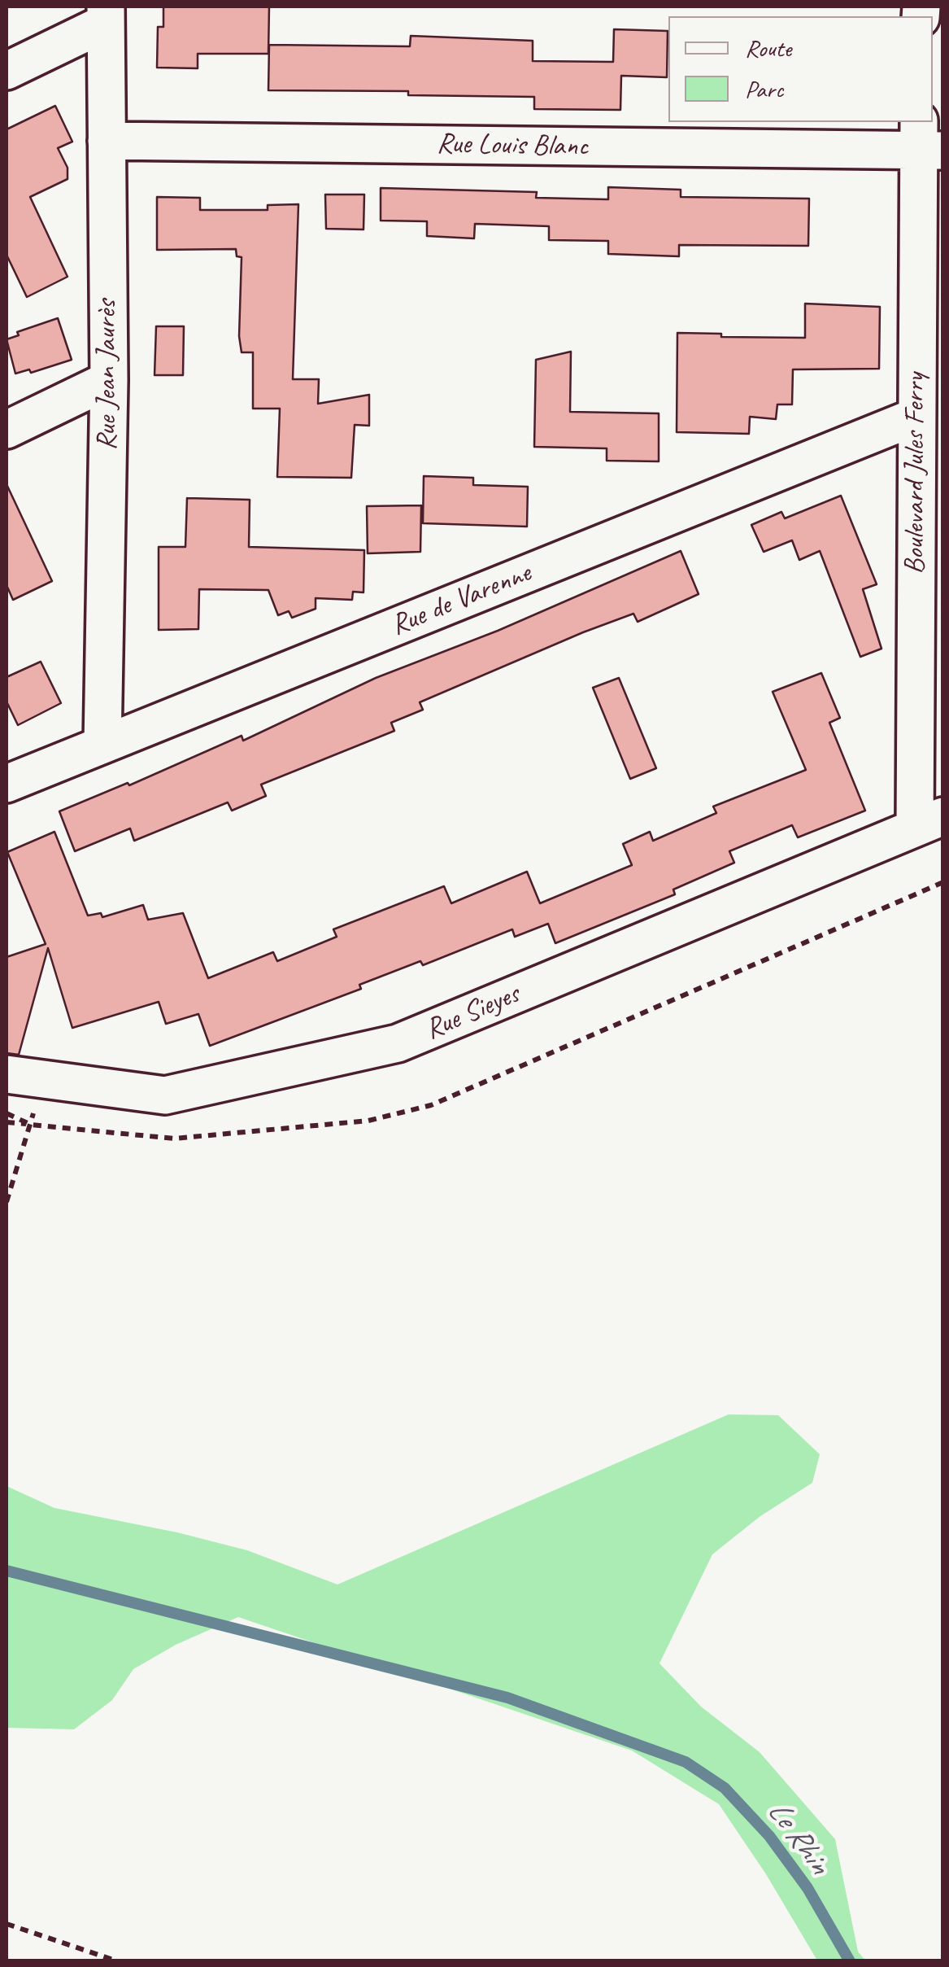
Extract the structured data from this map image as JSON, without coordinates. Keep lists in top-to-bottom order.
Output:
{
  "streets": {
    "street": [
      "Rue Louis Blanc",
      "Rue Jean Jaurès",
      "Boulevard Jules Ferry",
      "Rue de Varenne",
      "Rue Sieyes"
    ]
  },
  "crossings": [
    ["Rue Louis Blanc", "Rue Jean Jaurès"],
    ["Rue Louis Blanc", "Boulevard Jules Ferry"],
    ["Rue Jean Jaurès", "Rue de Varenne"],
    ["Boulevard Jules Ferry", "Rue de Varenne"],
    ["Boulevard Jules Ferry", "Rue Sieyes"]
  ],
  "water": ["Le Rhin"],
  "legend": ["Route", "Parc"]
}
